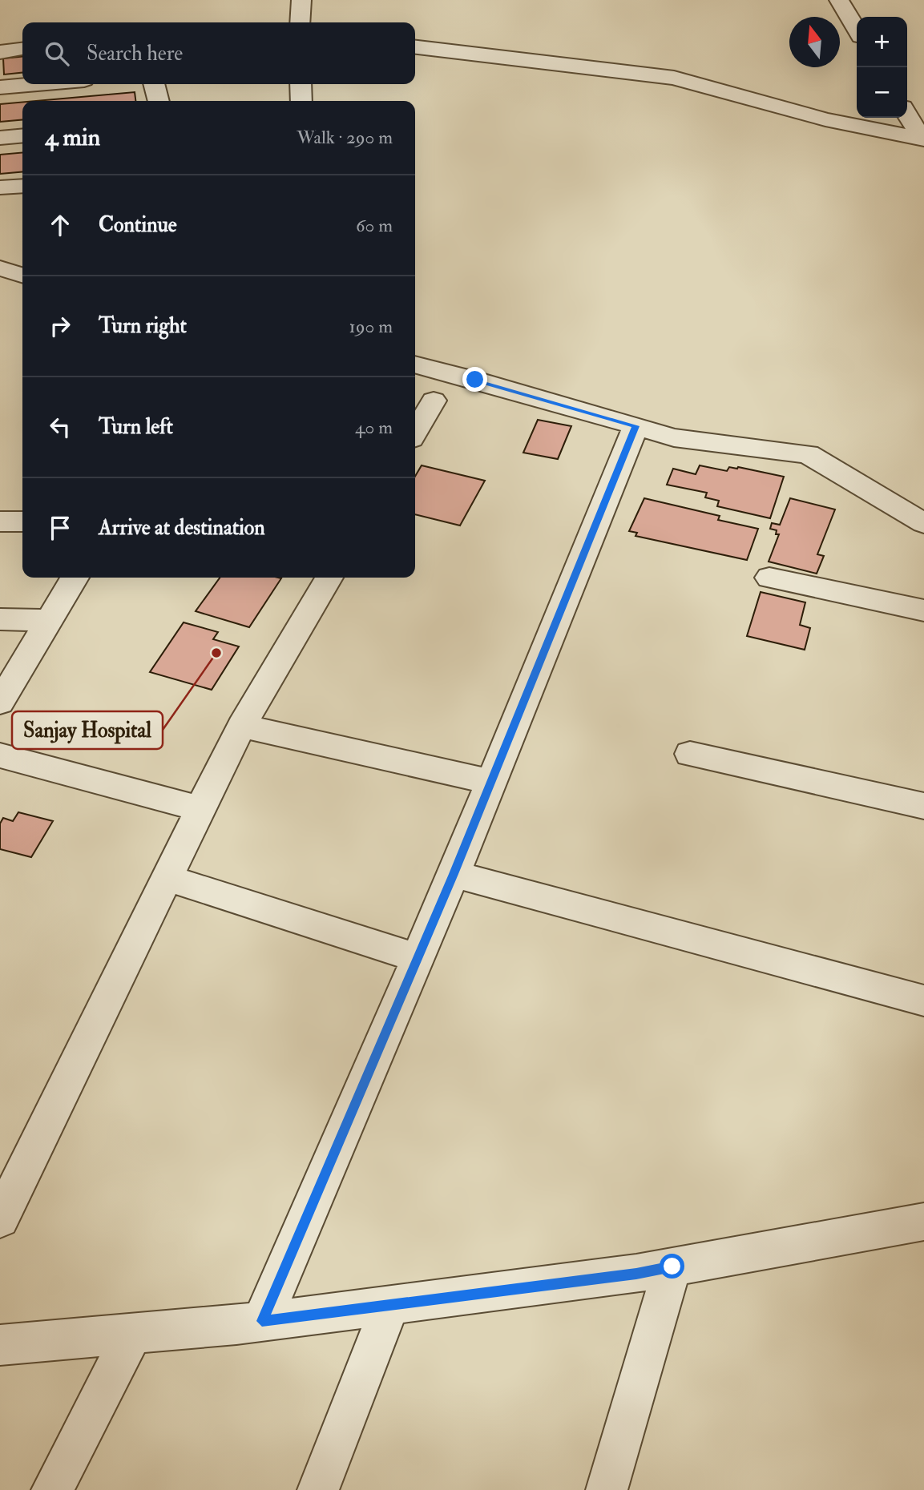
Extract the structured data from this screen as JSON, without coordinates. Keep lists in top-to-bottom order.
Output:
{
  "places": ["Sanjay Hospital"],
  "north": "top",
  "page": {
    "map_buttons": ["+", "−"],
    "search": "Search here",
    "heading": ["4 min", "Walk · 290 m"],
    "list": [
      ["Continue", "60 m"],
      ["Turn right", "190 m"],
      ["Turn left", "40 m"],
      "Arrive at destination"
    ]
  }
}
